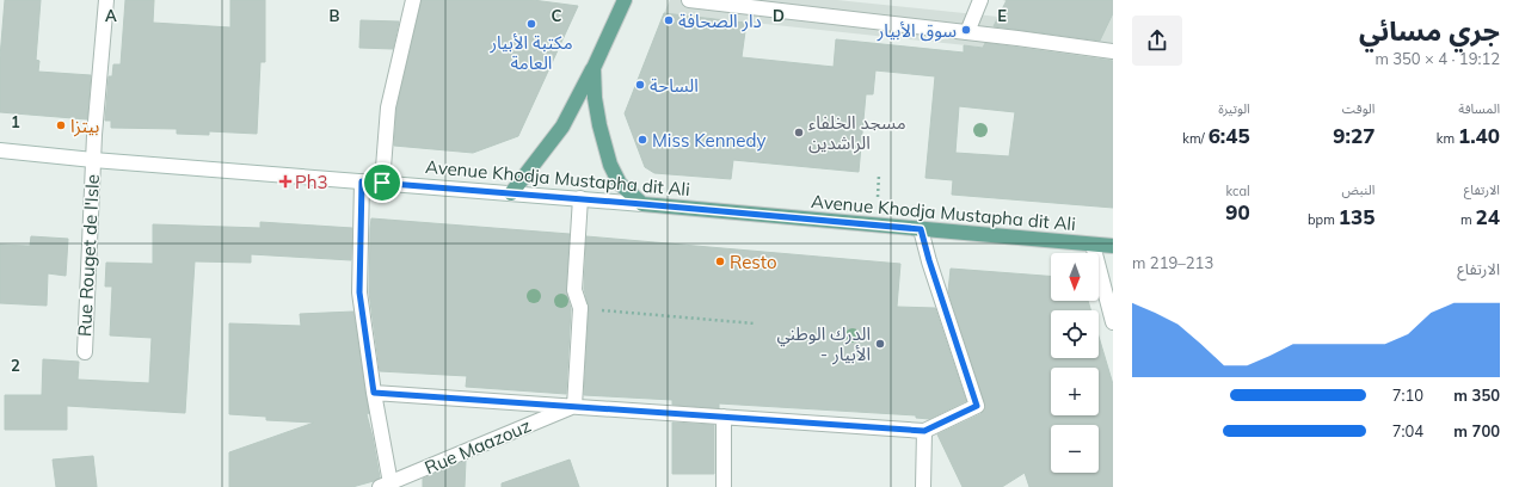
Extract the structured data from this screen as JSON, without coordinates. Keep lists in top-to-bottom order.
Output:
{
  "streets": {
    "main road": ["Avenue Khodja Mustapha dit Ali"],
    "street": ["Rue Rouget de l'Isle", "Rue Maazouz"]
  },
  "crossings": [
    ["Avenue Khodja Mustapha dit Ali", "Rue Rouget de l'Isle"]
  ],
  "places": {
    "other": [
      "دار الصحافة",
      "مكتبة الأبيار العامة",
      "سوق الأبيار",
      "الساحة",
      "بيتزا",
      "مسجد الخلفاء الراشدين",
      "Miss Kennedy",
      "Resto",
      "الدرك الوطني - الأبيار"
    ],
    "health": ["Ph3"]
  },
  "north": "bottom",
  "page": {
    "heading": ["جري مسائي", "19:12 · 4 × 350 m"],
    "stats": [
      ["المسافة", "1.40 km"],
      ["الوقت", "9:27"],
      ["الوتيرة", "6:45 /km"],
      ["الارتفاع", "24 m"],
      ["النبض", "135 bpm"],
      ["kcal", "90"]
    ],
    "chart": ["الارتفاع", "213–219 m"],
    "map_buttons": ["+", "−"],
    "list": [
      {
        "name": "350 m",
        "note": "7:10"
      },
      {
        "name": "700 m",
        "note": "7:04"
      }
    ]
  },
  "grid": {
    "columns": [
      "A",
      "B",
      "C",
      "D",
      "E"
    ],
    "rows": ["1", "2"]
  }
}
